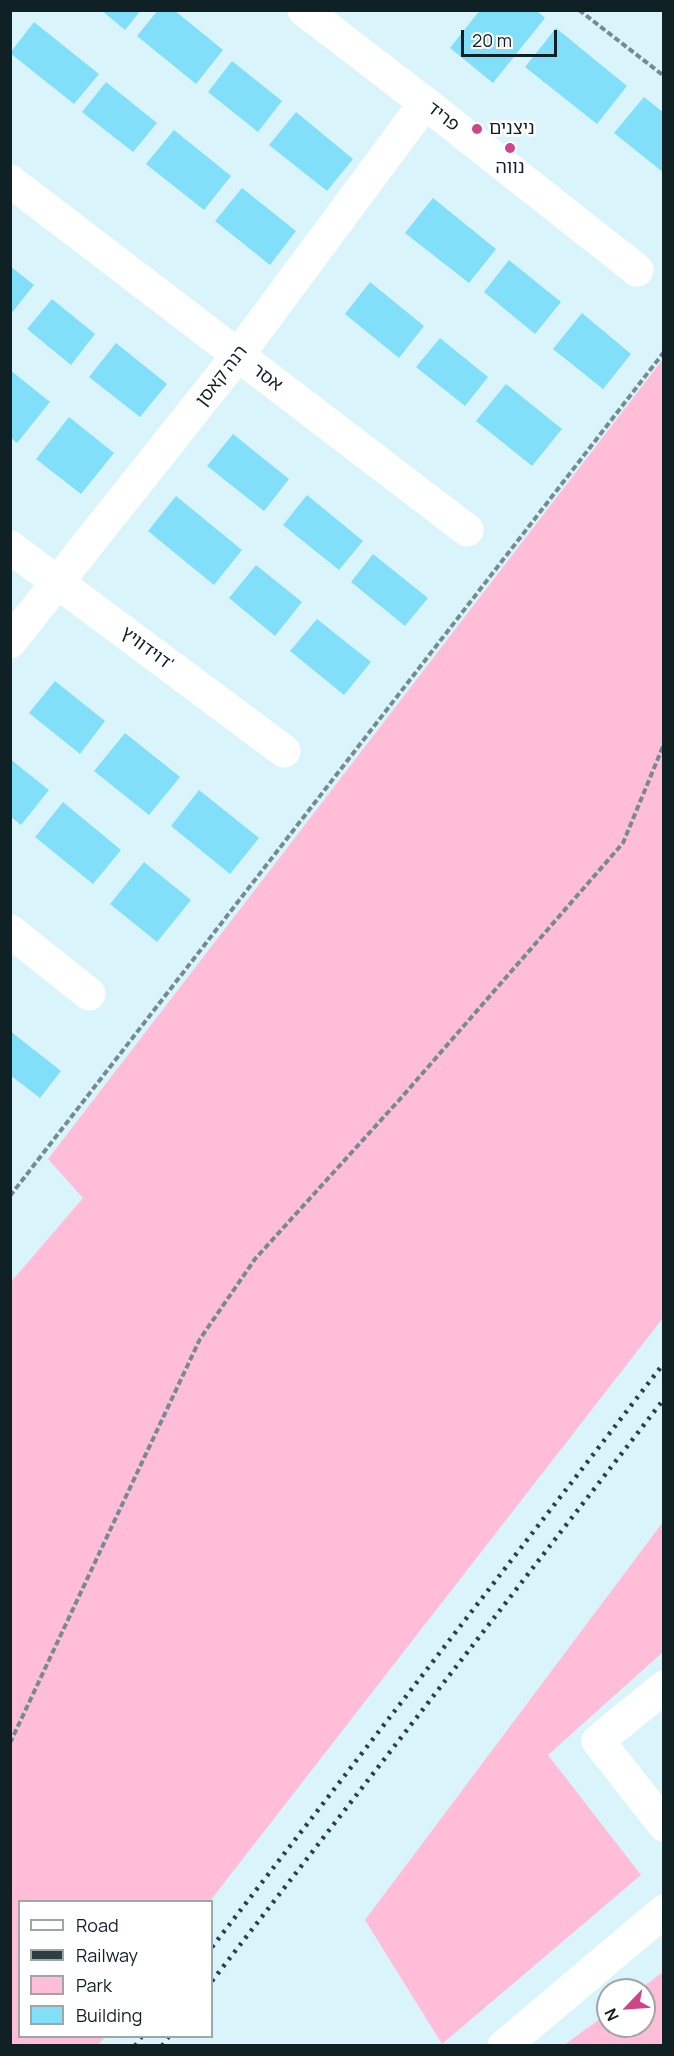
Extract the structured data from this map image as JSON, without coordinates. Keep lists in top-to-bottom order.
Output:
{
  "streets": {
    "street": [
      "פריד",
      "רנה קאסן",
      "אסר",
      "דוידוויץ'"
    ]
  },
  "crossings": [
    ["פריד", "רנה קאסן"],
    ["רנה קאסן", "אסר"],
    ["רנה קאסן", "דוידוויץ'"]
  ],
  "places": ["ניצנים", "נווה"],
  "legend": [
    "Road",
    "Railway",
    "Park",
    "Building"
  ],
  "scale_bar": "20 m",
  "north": "bottom left"
}
